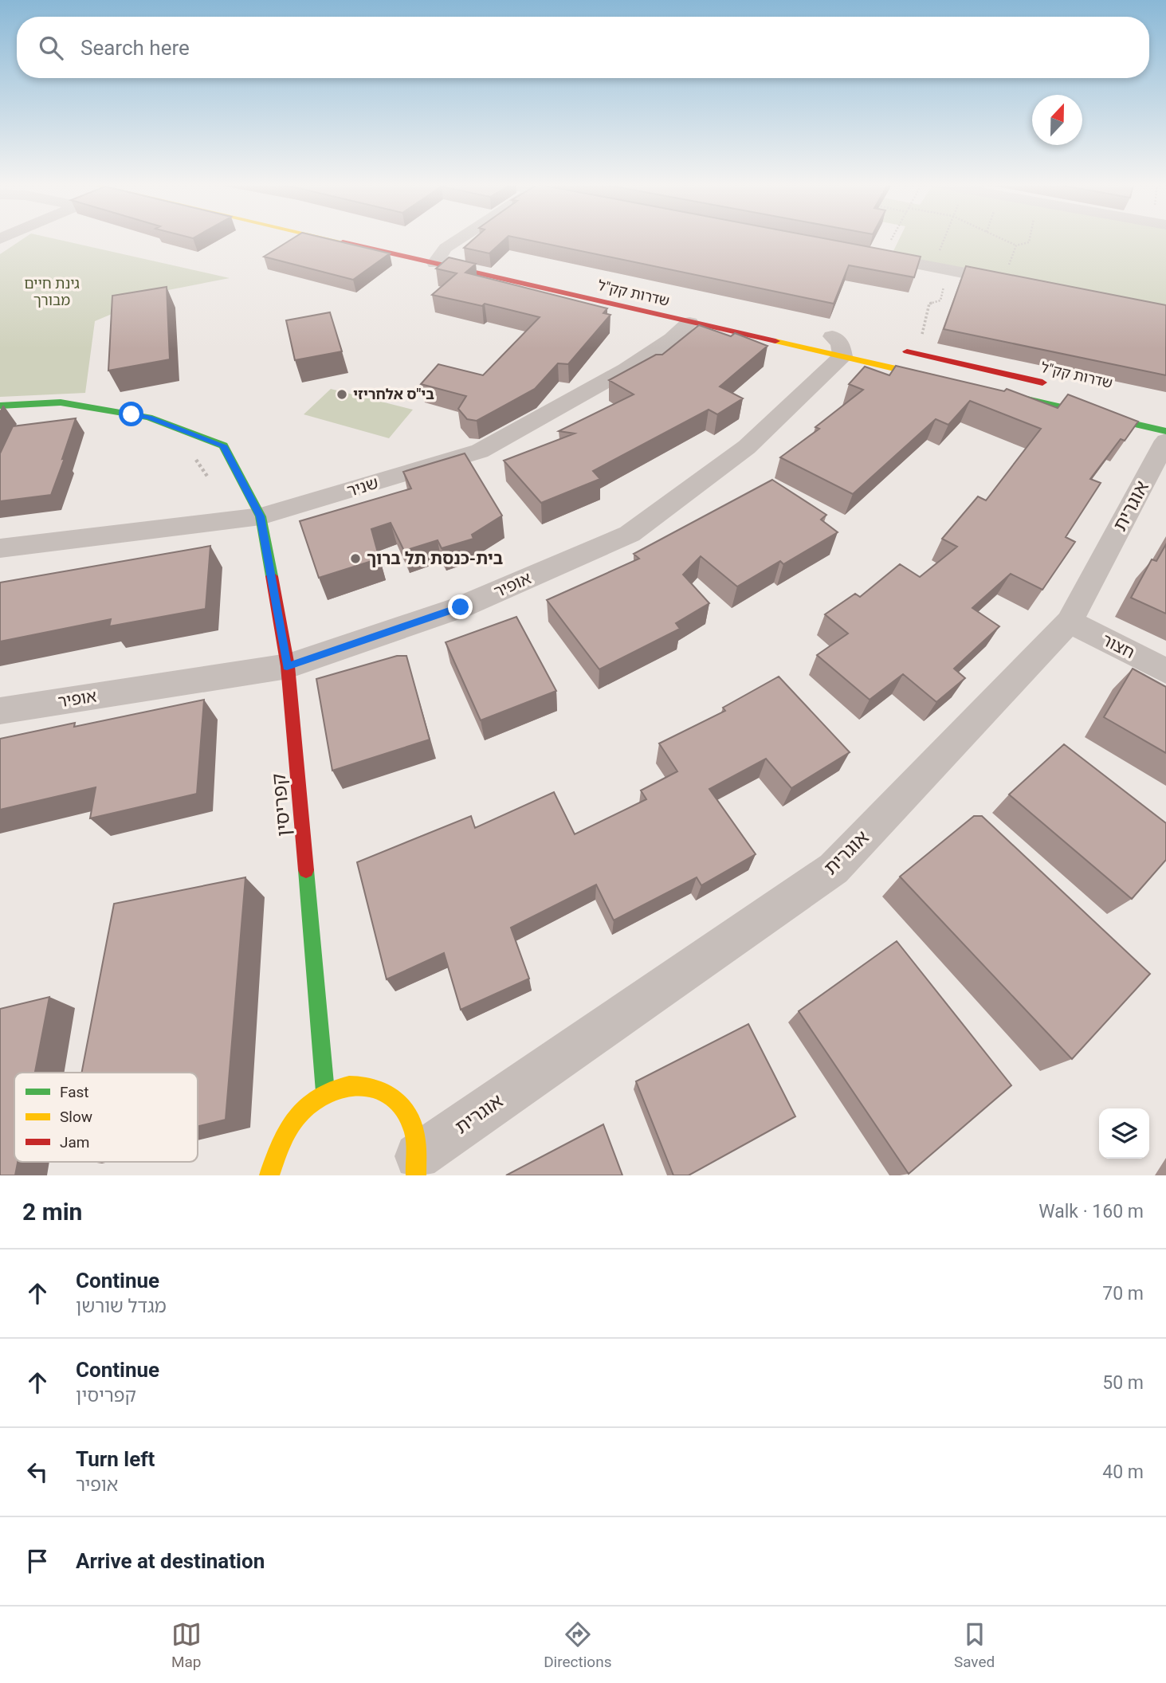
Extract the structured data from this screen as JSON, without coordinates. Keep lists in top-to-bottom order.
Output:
{
  "streets": {
    "main road": ["שדרות קק\"ל", "קפריסין"],
    "street": [
      "שניר",
      "אוגרית",
      "אופיר",
      "חצור"
    ]
  },
  "crossings": [
    ["שדרות קק\"ל", "שניר"],
    ["שדרות קק\"ל", "אופיר"],
    ["שניר", "קפריסין"],
    ["אוגרית", "חצור"],
    ["אופיר", "קפריסין"]
  ],
  "parks": ["גינת חיים מבורך"],
  "places": ["בי\"ס אלחריזי", "בית-כנסת תל ברוך"],
  "legend": ["Fast", "Slow", "Jam"],
  "north": "top",
  "page": {
    "search": "Search here",
    "heading": ["2 min", "Walk · 160 m"],
    "list": [
      ["Continue", "מגדל שורשן", "70 m"],
      ["Continue", "קפריסין", "50 m"],
      ["Turn left", "אופיר", "40 m"],
      "Arrive at destination"
    ],
    "nav": ["Map", "Directions", "Saved"]
  }
}
